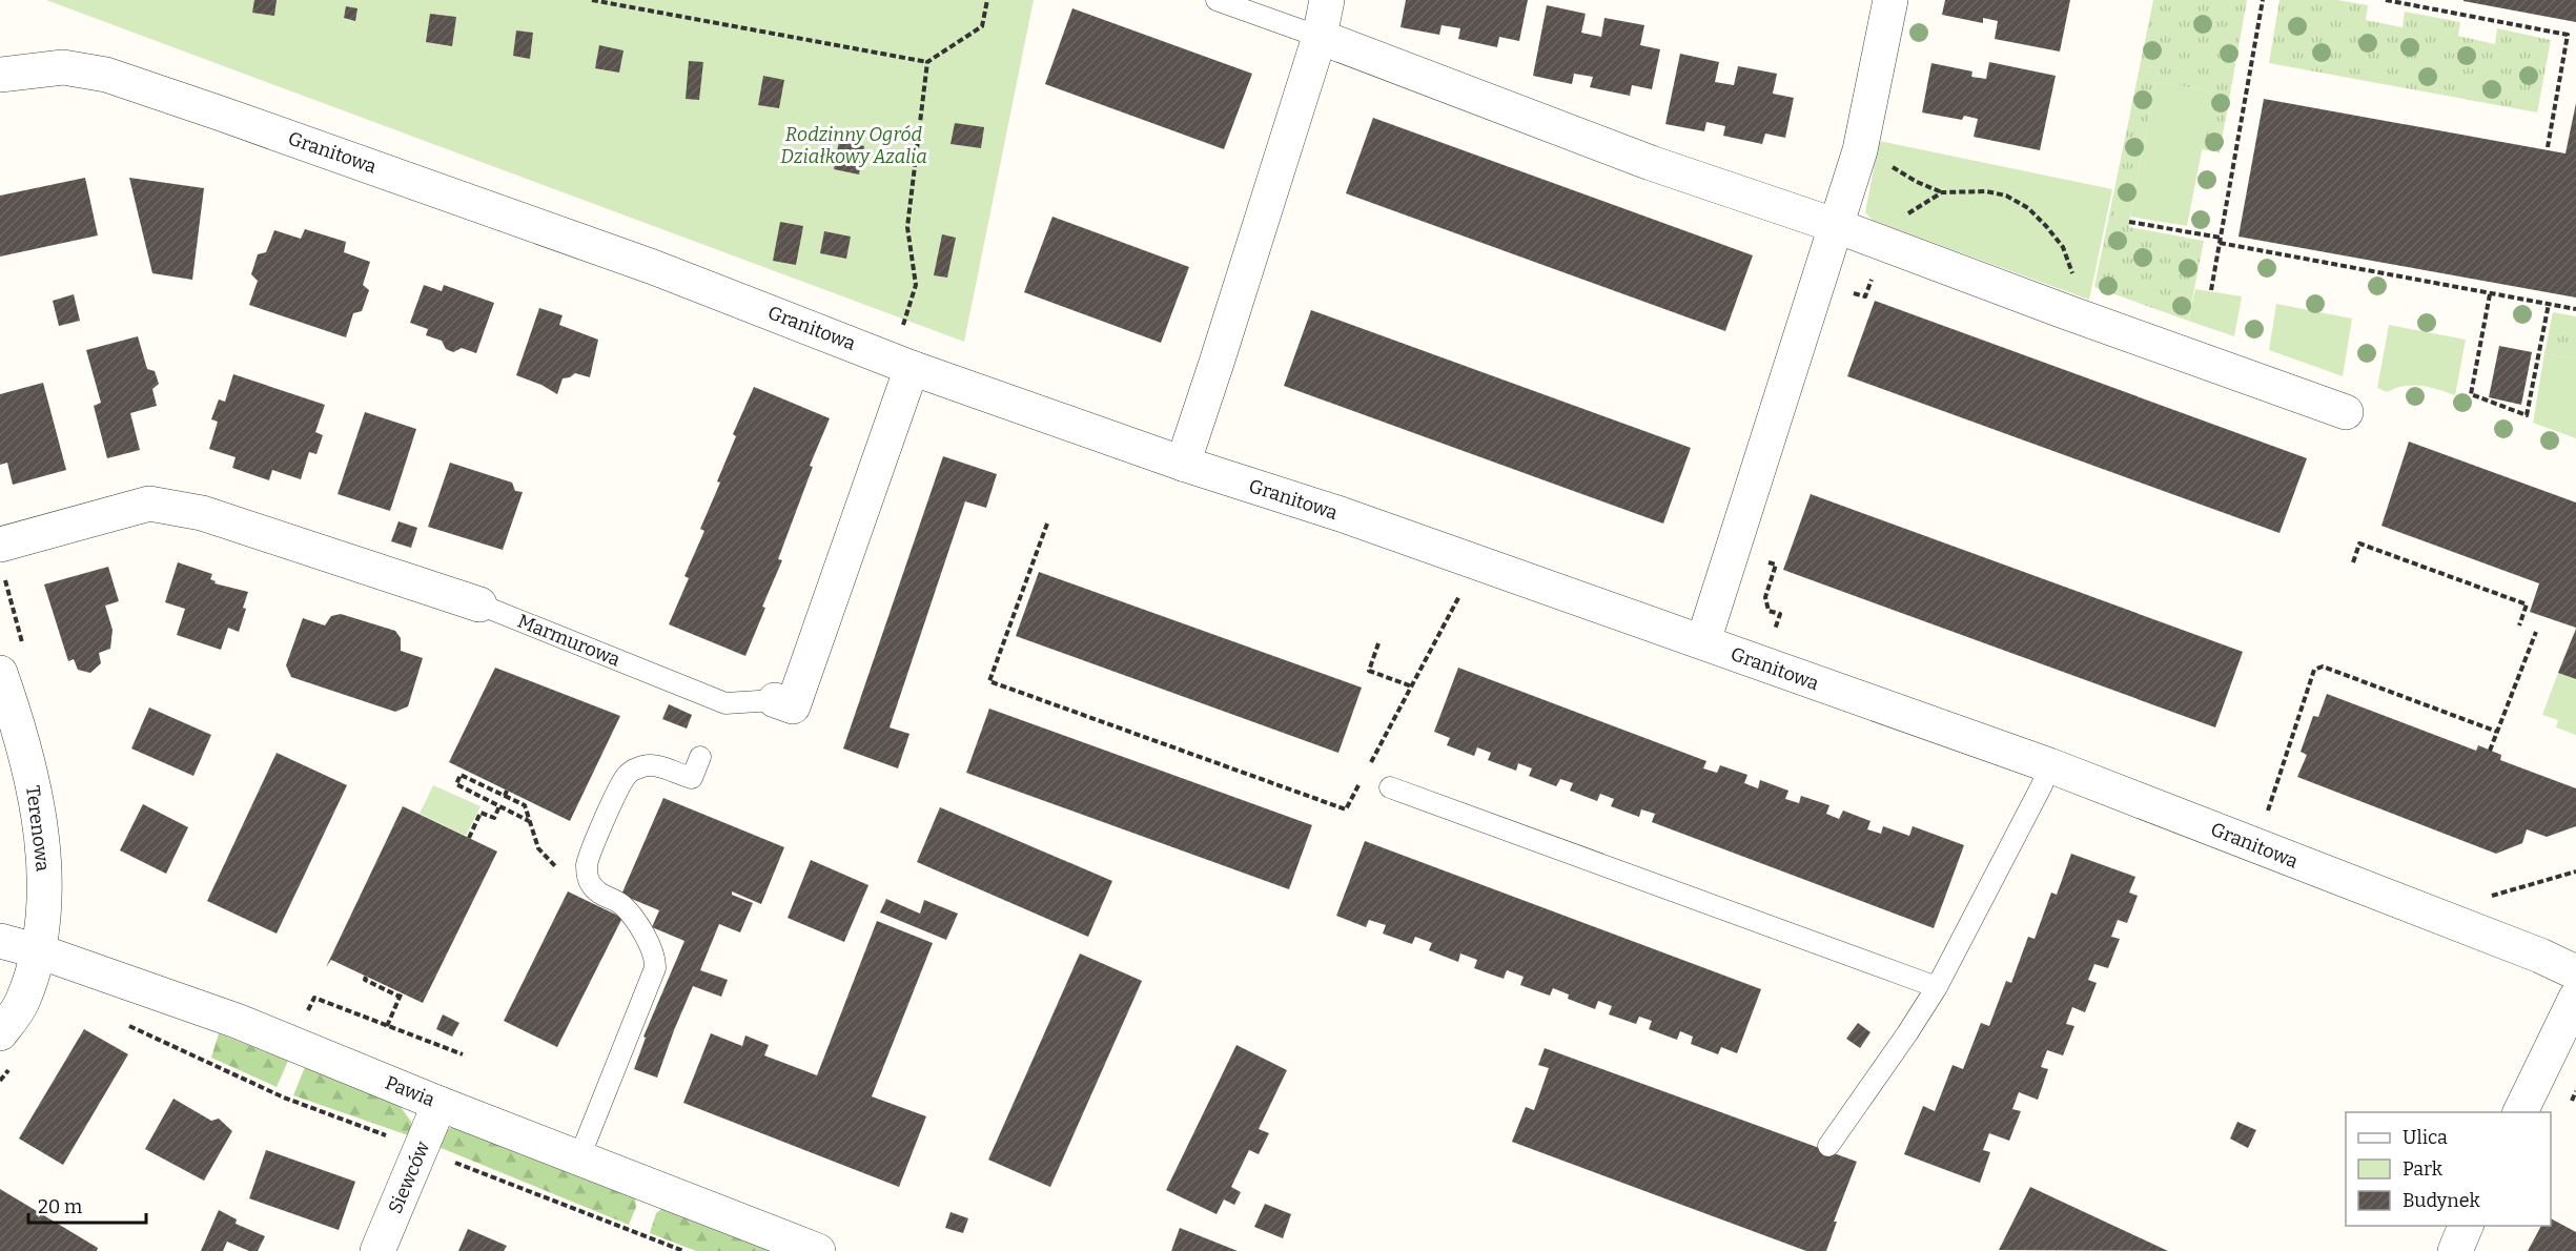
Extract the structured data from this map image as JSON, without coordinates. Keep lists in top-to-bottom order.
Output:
{
  "streets": {
    "street": [
      "Granitowa",
      "Marmurowa",
      "Terenowa",
      "Pawia",
      "Siewców"
    ]
  },
  "crossings": [
    ["Granitowa", "Marmurowa"],
    ["Terenowa", "Pawia"],
    ["Pawia", "Siewców"]
  ],
  "parks": ["Rodzinny Ogród Działkowy Azalia"],
  "legend": ["Ulica", "Park", "Budynek"],
  "scale_bar": "20 m"
}
